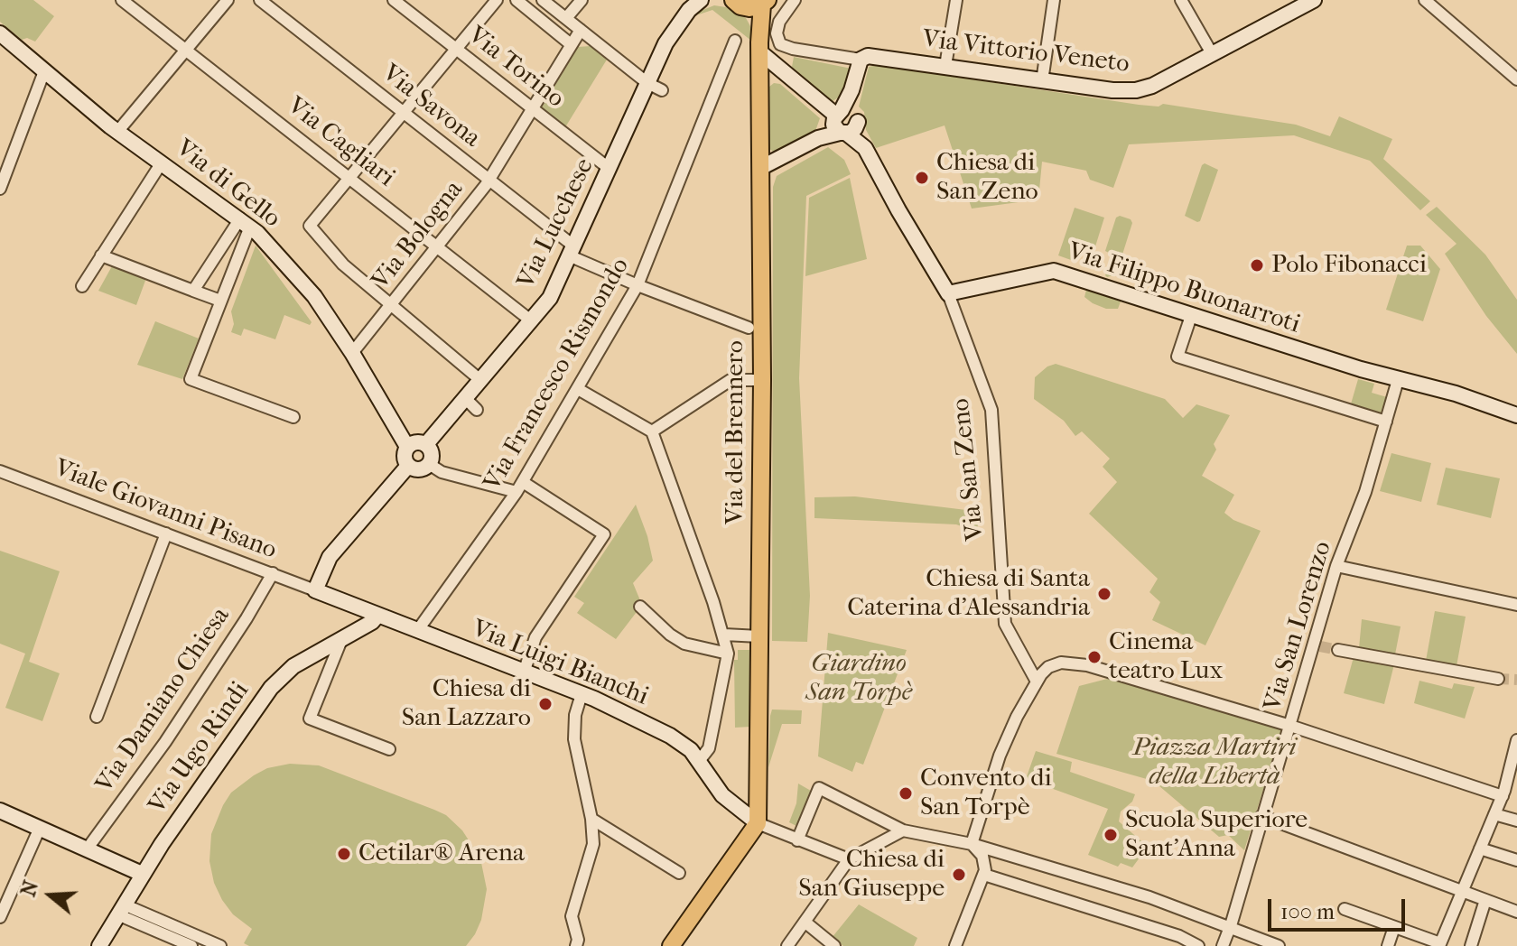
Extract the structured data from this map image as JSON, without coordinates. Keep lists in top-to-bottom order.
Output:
{
  "streets": {
    "main road": ["Via del Brennero"],
    "street": [
      "Via Vittorio Veneto",
      "Via Torino",
      "Via Savona",
      "Via Cagliari",
      "Via di Gello",
      "Via Lucchese",
      "Via Bologna",
      "Via Filippo Buonarroti",
      "Via Francesco Rismondo",
      "Via San Zeno",
      "Viale Giovanni Pisano",
      "Via San Lorenzo",
      "Via Luigi Bianchi",
      "Via Damiano Chiesa",
      "Via Ugo Rindi"
    ]
  },
  "crossings": [
    ["Via Torino", "Via Lucchese"],
    ["Via Torino", "Via Bologna"],
    ["Via Savona", "Via Lucchese"],
    ["Via Savona", "Via Bologna"],
    ["Via Savona", "Via Francesco Rismondo"],
    ["Via Cagliari", "Via Lucchese"],
    ["Via Cagliari", "Via Bologna"],
    ["Via di Gello", "Via Lucchese"],
    ["Via di Gello", "Via Bologna"],
    ["Via Filippo Buonarroti", "Via San Zeno"],
    ["Via Filippo Buonarroti", "Via San Lorenzo"],
    ["Via Francesco Rismondo", "Via Luigi Bianchi"],
    ["Via del Brennero", "Via Luigi Bianchi"],
    ["Viale Giovanni Pisano", "Via Luigi Bianchi"],
    ["Viale Giovanni Pisano", "Via Damiano Chiesa"],
    ["Via Luigi Bianchi", "Via Ugo Rindi"]
  ],
  "parks": ["Giardino San Torpè", "Piazza Martiri della Libertà"],
  "places": [
    "Chiesa di San Zeno",
    "Polo Fibonacci",
    "Chiesa di Santa Caterina d'Alessandria",
    "Cinema teatro Lux",
    "Chiesa di San Lazzaro",
    "Convento di San Torpè",
    "Scuola Superiore Sant'Anna",
    "Cetilar® Arena",
    "Chiesa di San Giuseppe"
  ],
  "scale_bar": "100 m",
  "north": "left"
}
